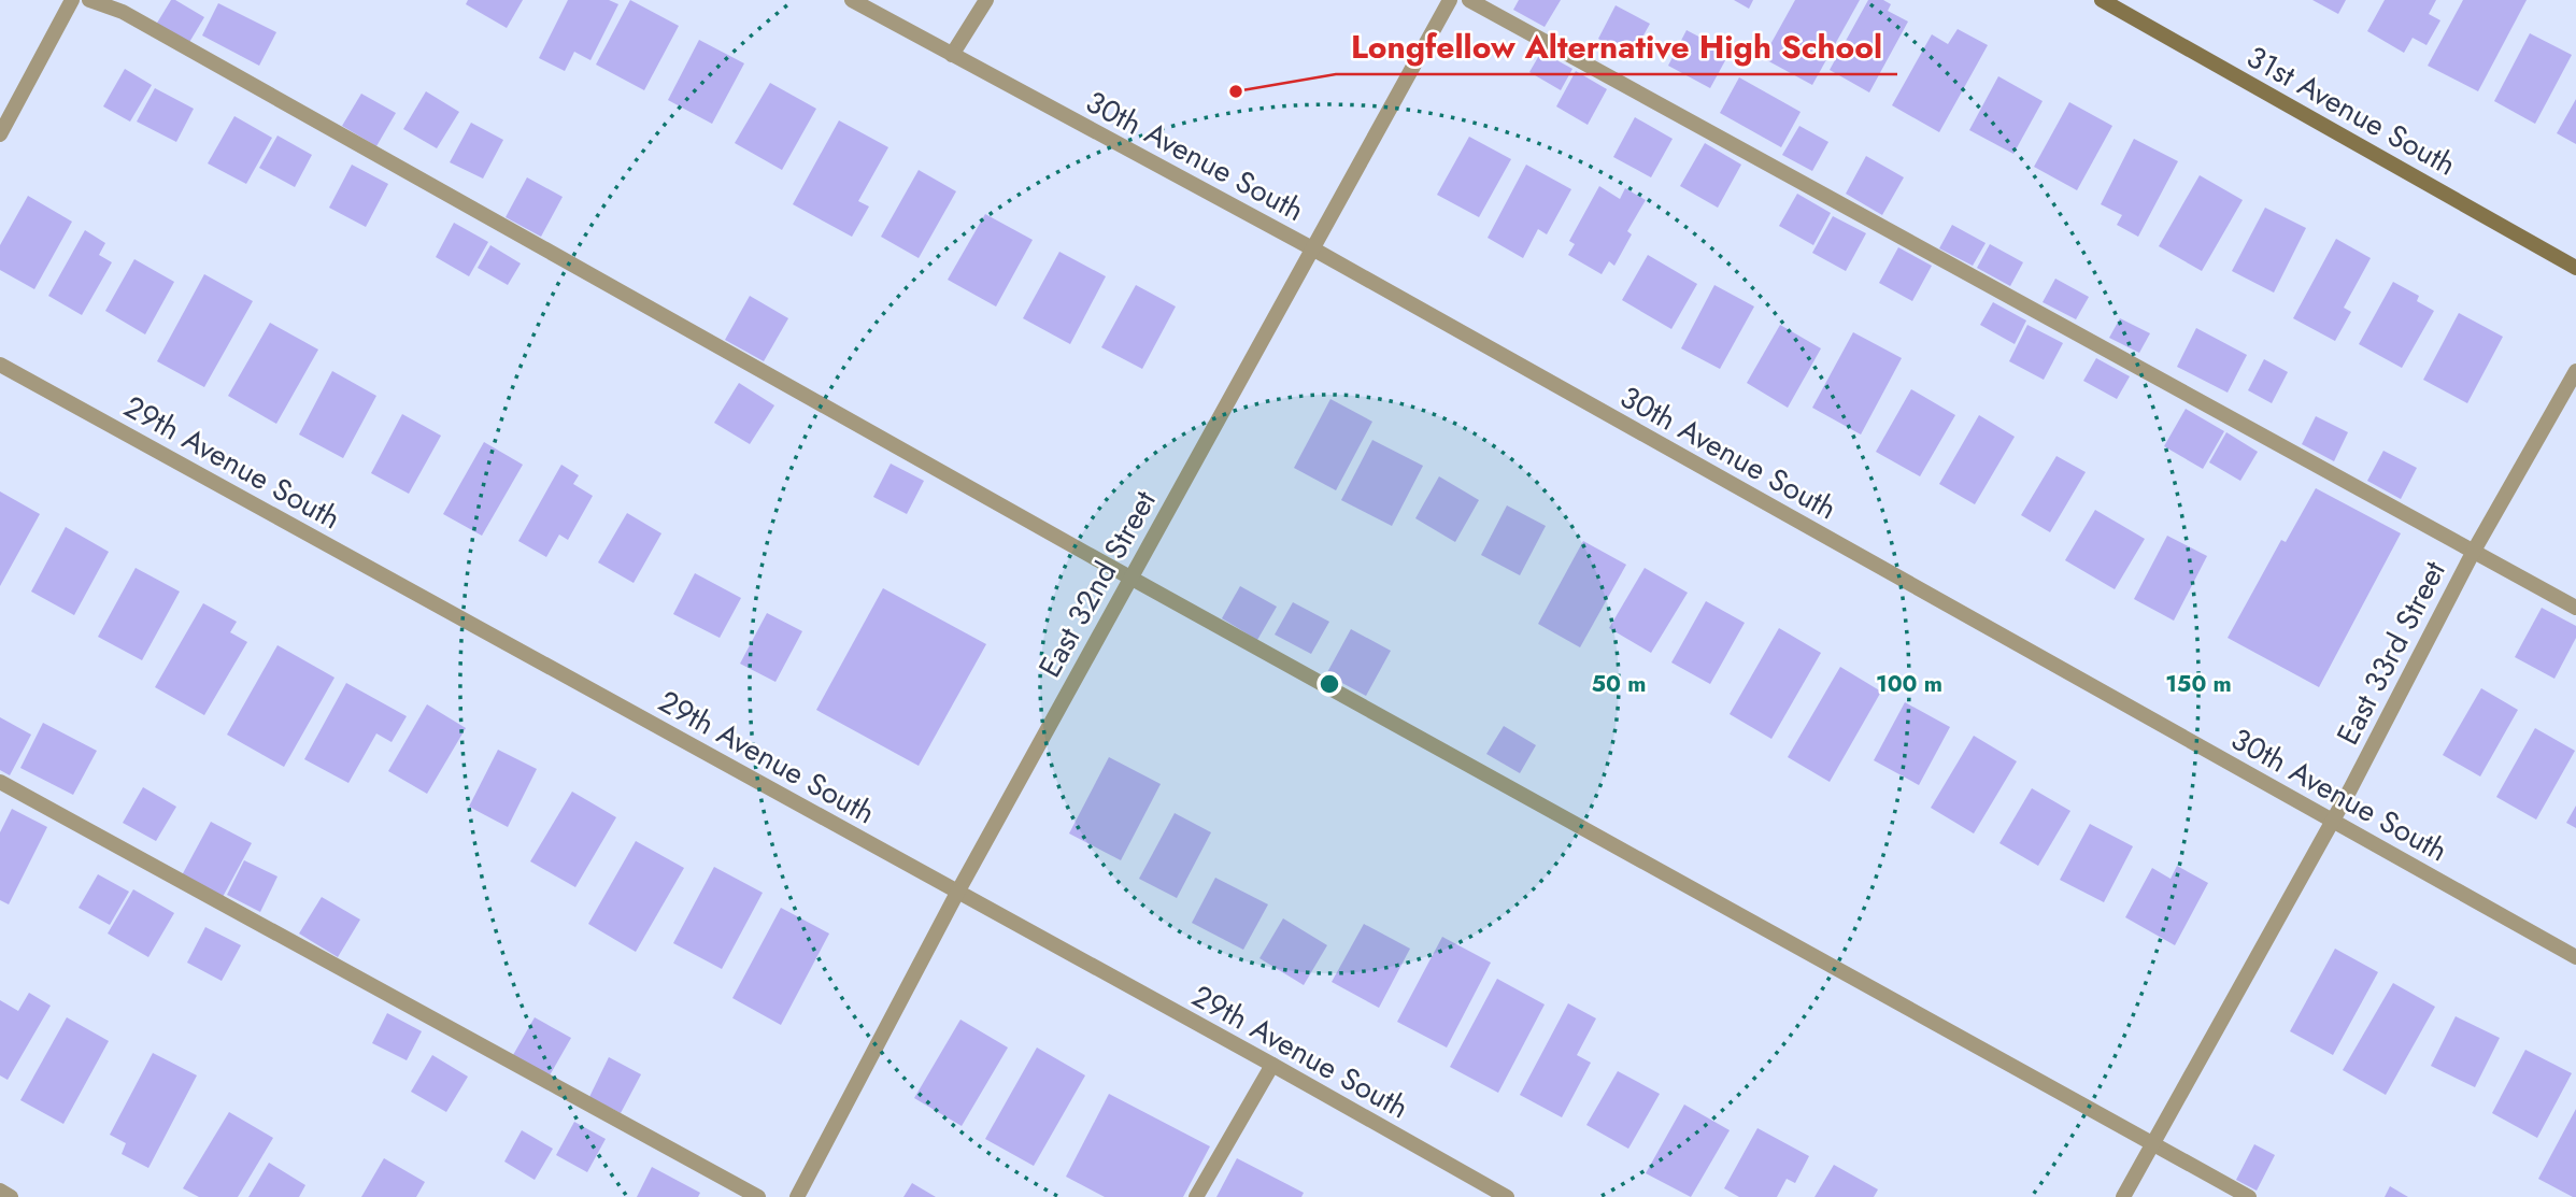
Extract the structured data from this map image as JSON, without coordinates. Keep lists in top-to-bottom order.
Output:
{
  "streets": {
    "street": [
      "31st Avenue South",
      "30th Avenue South",
      "29th Avenue South",
      "East 32nd Street",
      "East 33rd Street"
    ]
  },
  "crossings": [
    ["30th Avenue South", "East 32nd Street"],
    ["30th Avenue South", "East 33rd Street"],
    ["29th Avenue South", "East 32nd Street"]
  ],
  "places": ["Longfellow Alternative High School"],
  "rings": ["50 m", "100 m", "150 m"]
}
